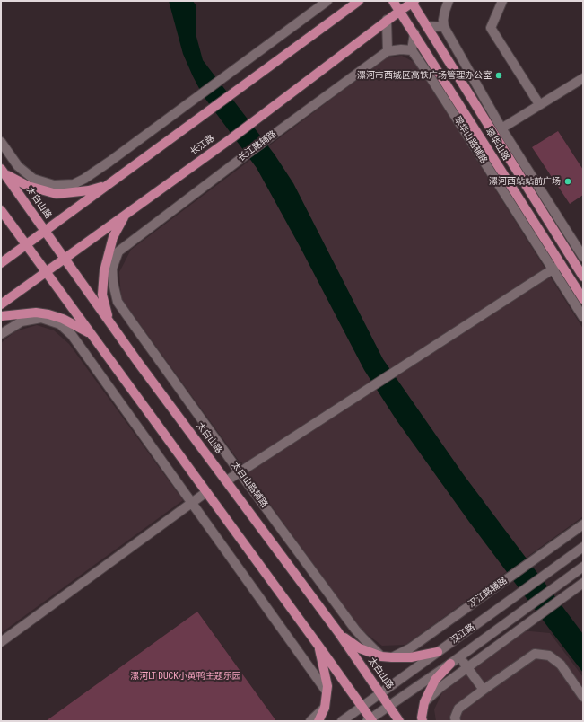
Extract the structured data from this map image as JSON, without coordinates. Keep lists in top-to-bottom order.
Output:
{
  "streets": {
    "main road": ["翠华山路", "长江路", "太白山路"],
    "street": [
      "翠华山路辅路",
      "长江路辅路",
      "太白山路辅路",
      "汉江路辅路",
      "汉江路"
    ]
  },
  "crossings": [
    ["翠华山路辅路", "翠华山路"],
    ["翠华山路", "长江路"],
    ["长江路", "太白山路"],
    ["长江路辅路", "太白山路辅路"],
    ["太白山路", "汉江路"]
  ],
  "parks": ["漯河LT DUCK小黄鸭主题乐园"],
  "places": ["漯河市西城区高铁广场管理办公室", "漯河西站站前广场"]
}
